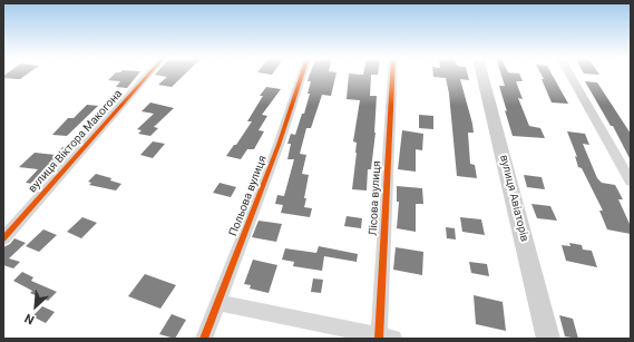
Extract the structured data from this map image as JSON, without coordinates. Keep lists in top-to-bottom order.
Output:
{
  "streets": {
    "main road": ["вулиця Авіаторів"],
    "street": ["вулиця Віктора Макогона", "Польова вулиця", "Лісова вулиця"]
  },
  "north": "bottom left"
}
